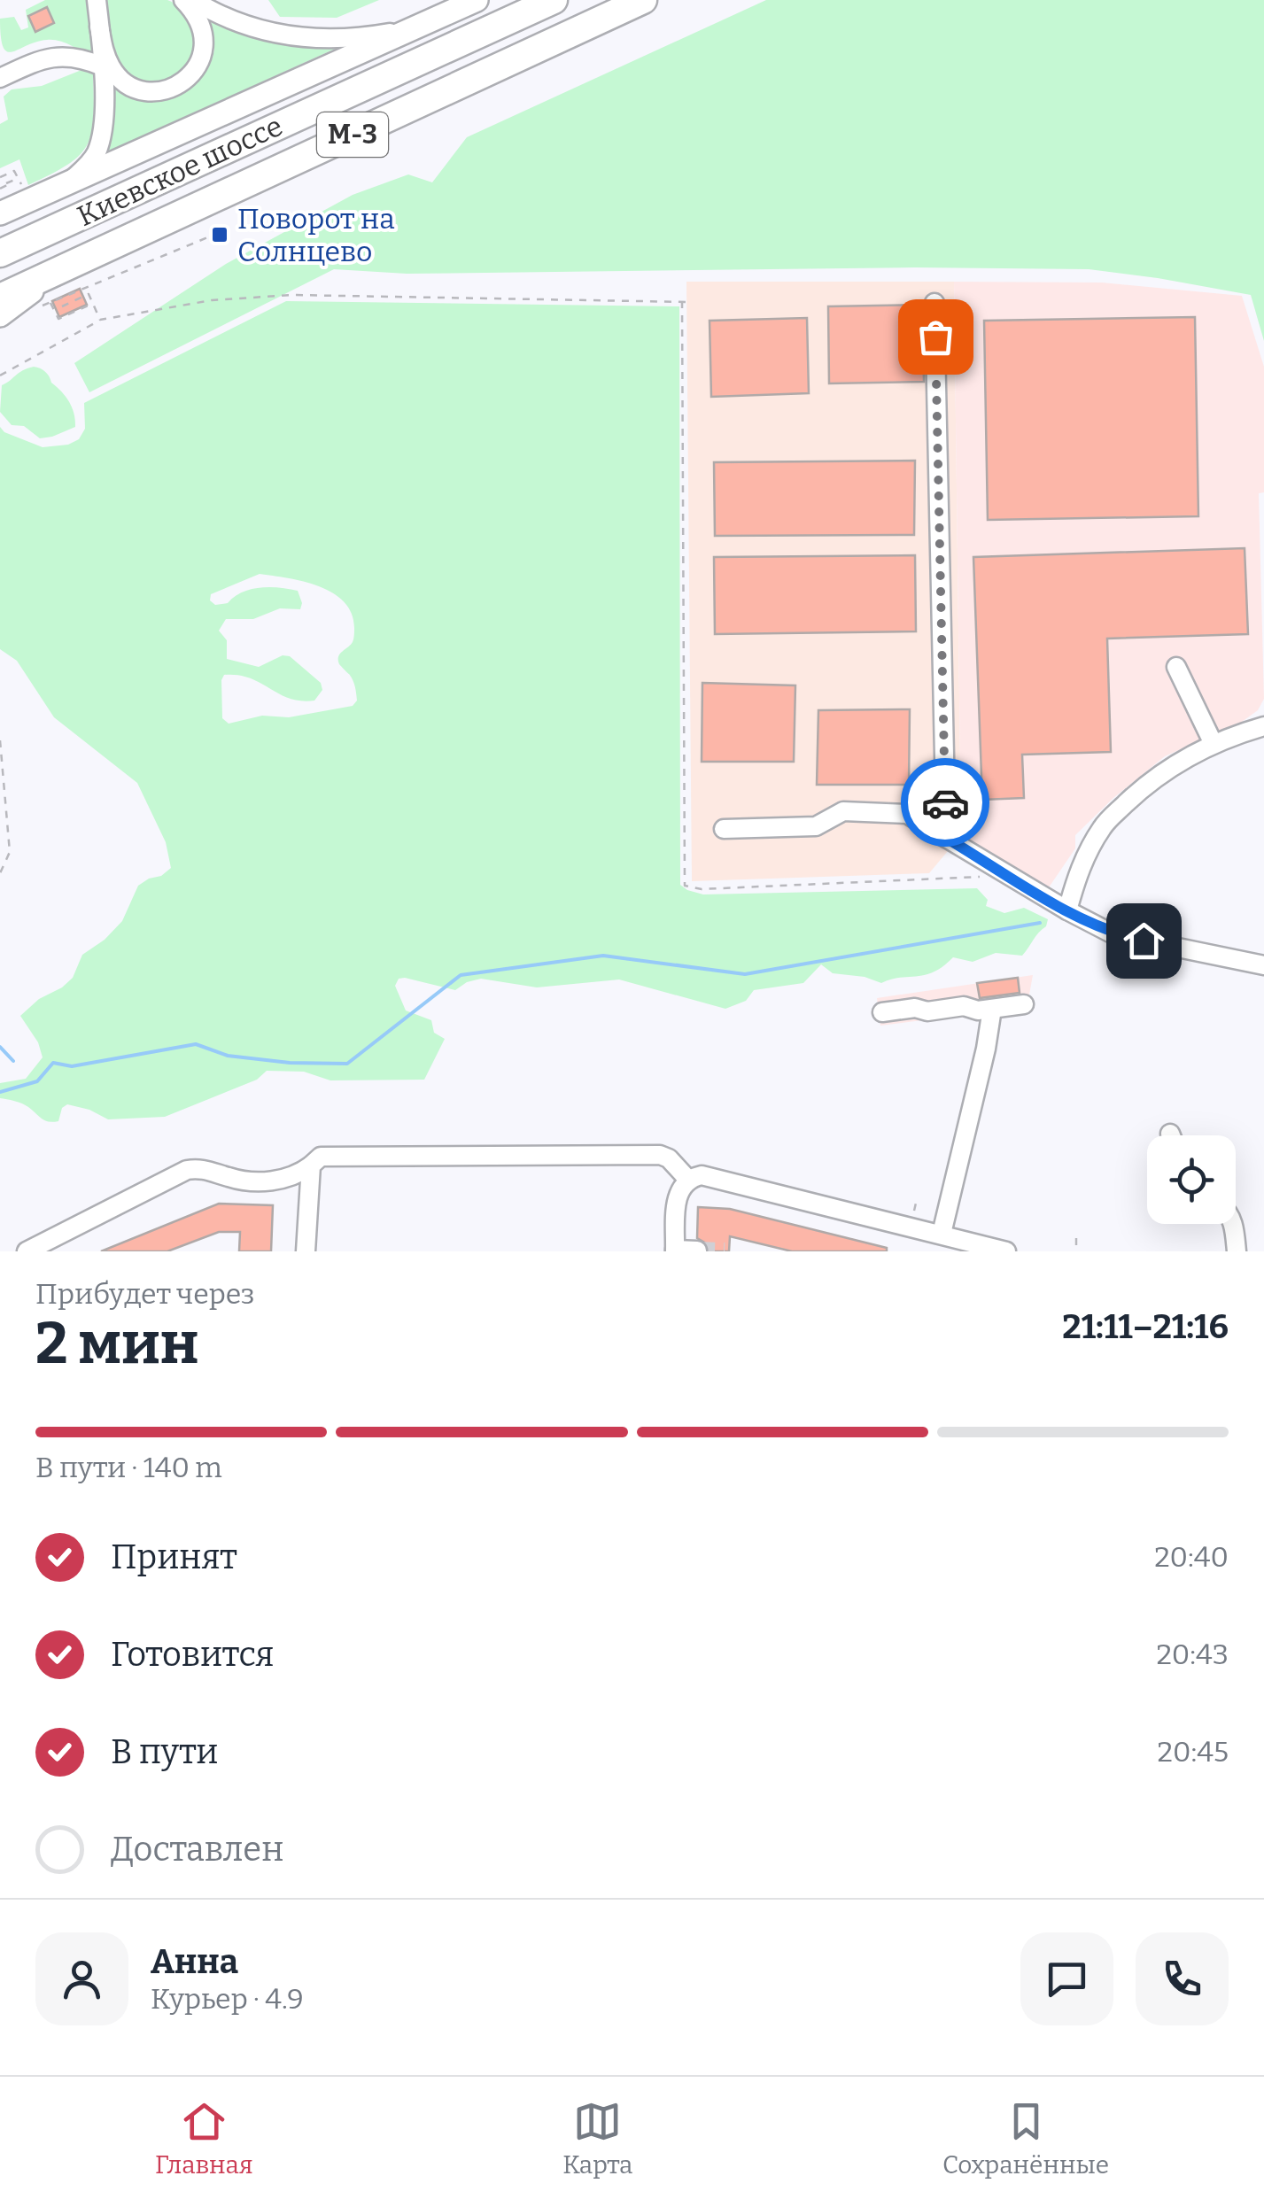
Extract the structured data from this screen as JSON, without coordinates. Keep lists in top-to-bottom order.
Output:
{
  "streets": {
    "highway": ["М-3", "Киевское шоссе"]
  },
  "places": {
    "transit": ["Поворот на Солнцево"]
  },
  "page": {
    "heading": ["2 мин", "Прибудет через", "21:11–21:16"],
    "panel": ["Анна", "Курьер · 4.9"],
    "bar": "В пути · 140 m",
    "list": [
      ["Принят", "20:40"],
      ["Готовится", "20:43"],
      ["В пути", "20:45"],
      "Доставлен"
    ],
    "tabs": ["Главная", "Карта", "Сохранённые"]
  }
}
